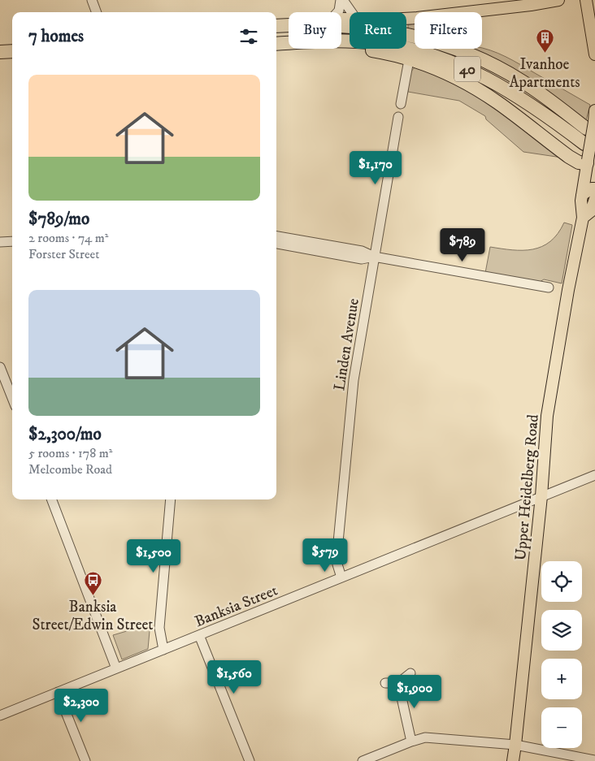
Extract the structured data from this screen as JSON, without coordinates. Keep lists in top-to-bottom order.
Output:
{
  "streets": {
    "highway": ["40"],
    "main road": ["Upper Heidelberg Road"],
    "street": ["Linden Avenue", "Banksia Street"]
  },
  "crossings": [
    ["40", "Upper Heidelberg Road"],
    ["Linden Avenue", "Banksia Street"],
    ["Upper Heidelberg Road", "Banksia Street"]
  ],
  "places": {
    "building": ["Ivanhoe Apartments"],
    "bus stop": ["Banksia Street/Edwin Street"]
  },
  "page": {
    "chip": ["Buy", "Rent", "Filters"],
    "heading": "7 homes",
    "list": [
      {
        "name": "$789/mo",
        "note": "2 rooms · 74 m² · Forster Street"
      },
      {
        "name": "$2,300/mo",
        "note": "5 rooms · 178 m² · Melcombe Road"
      }
    ],
    "price": [
      "$1,170",
      "$789",
      "$579",
      "$1,500",
      "$1,560",
      "$1,900",
      "$2,300"
    ],
    "map_buttons": ["+", "−"]
  }
}
